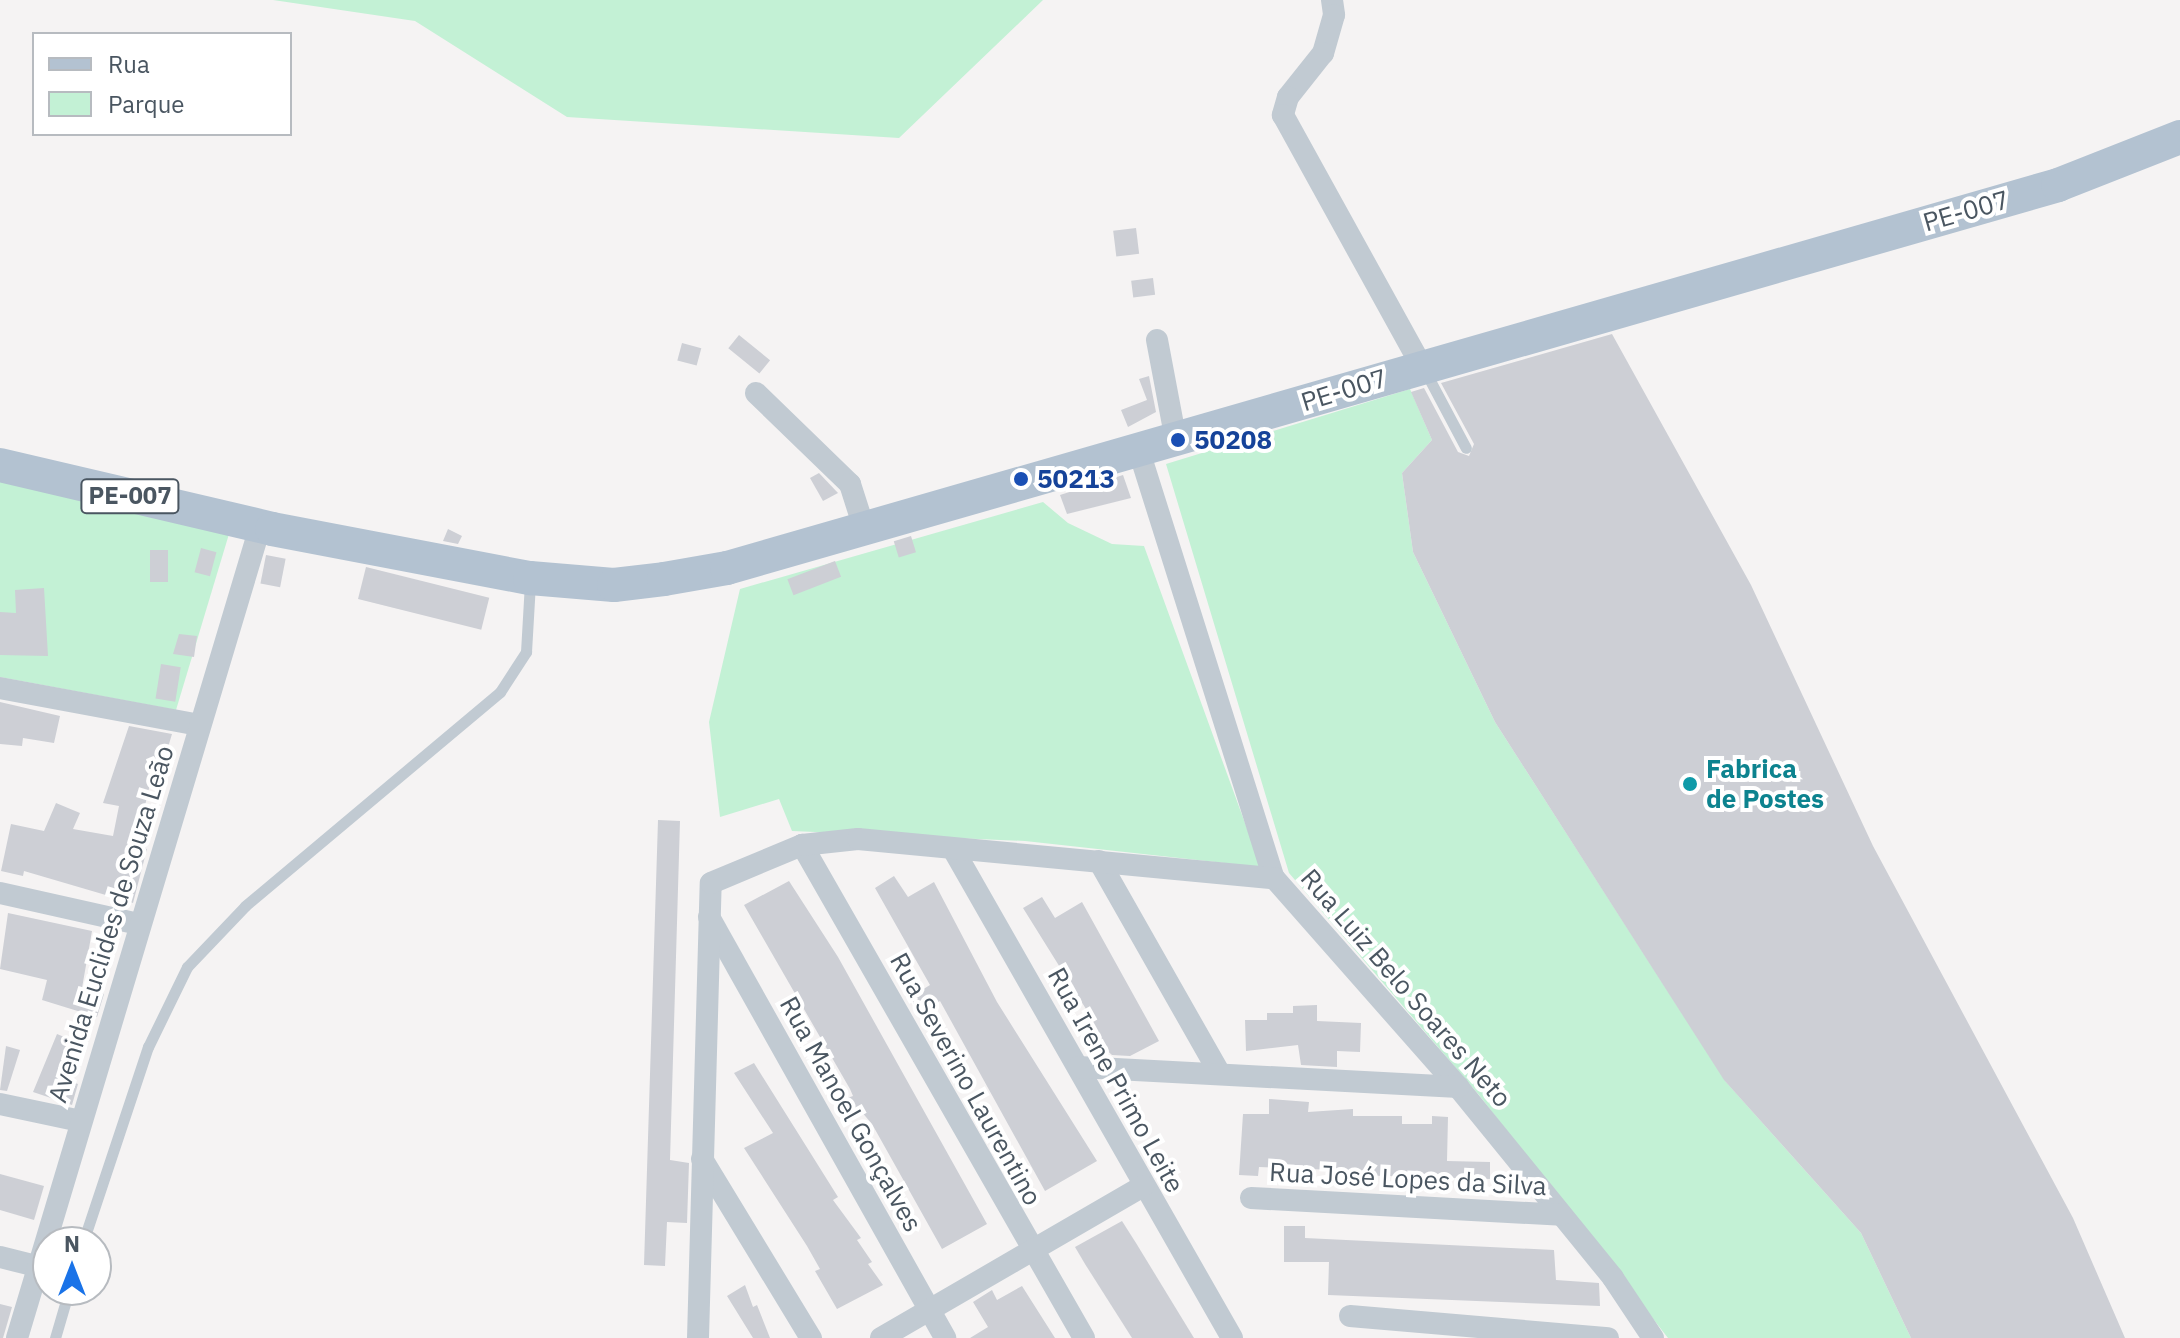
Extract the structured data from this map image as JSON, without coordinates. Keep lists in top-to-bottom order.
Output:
{
  "streets": {
    "main road": ["PE-007"],
    "street": [
      "Avenida Euclides de Souza Leão",
      "Rua Luiz Belo Soares Neto",
      "Rua Severino Laurentino",
      "Rua Irene Primo Leite",
      "Rua Manoel Gonçalves",
      "Rua José Lopes da Silva"
    ]
  },
  "crossings": [
    ["PE-007", "Avenida Euclides de Souza Leão"],
    ["PE-007", "Rua Luiz Belo Soares Neto"],
    ["Rua Luiz Belo Soares Neto", "Rua José Lopes da Silva"]
  ],
  "places": ["50208", "50213", "Fabrica de Postes"],
  "legend": ["Rua", "Parque"],
  "north": "top"
}
